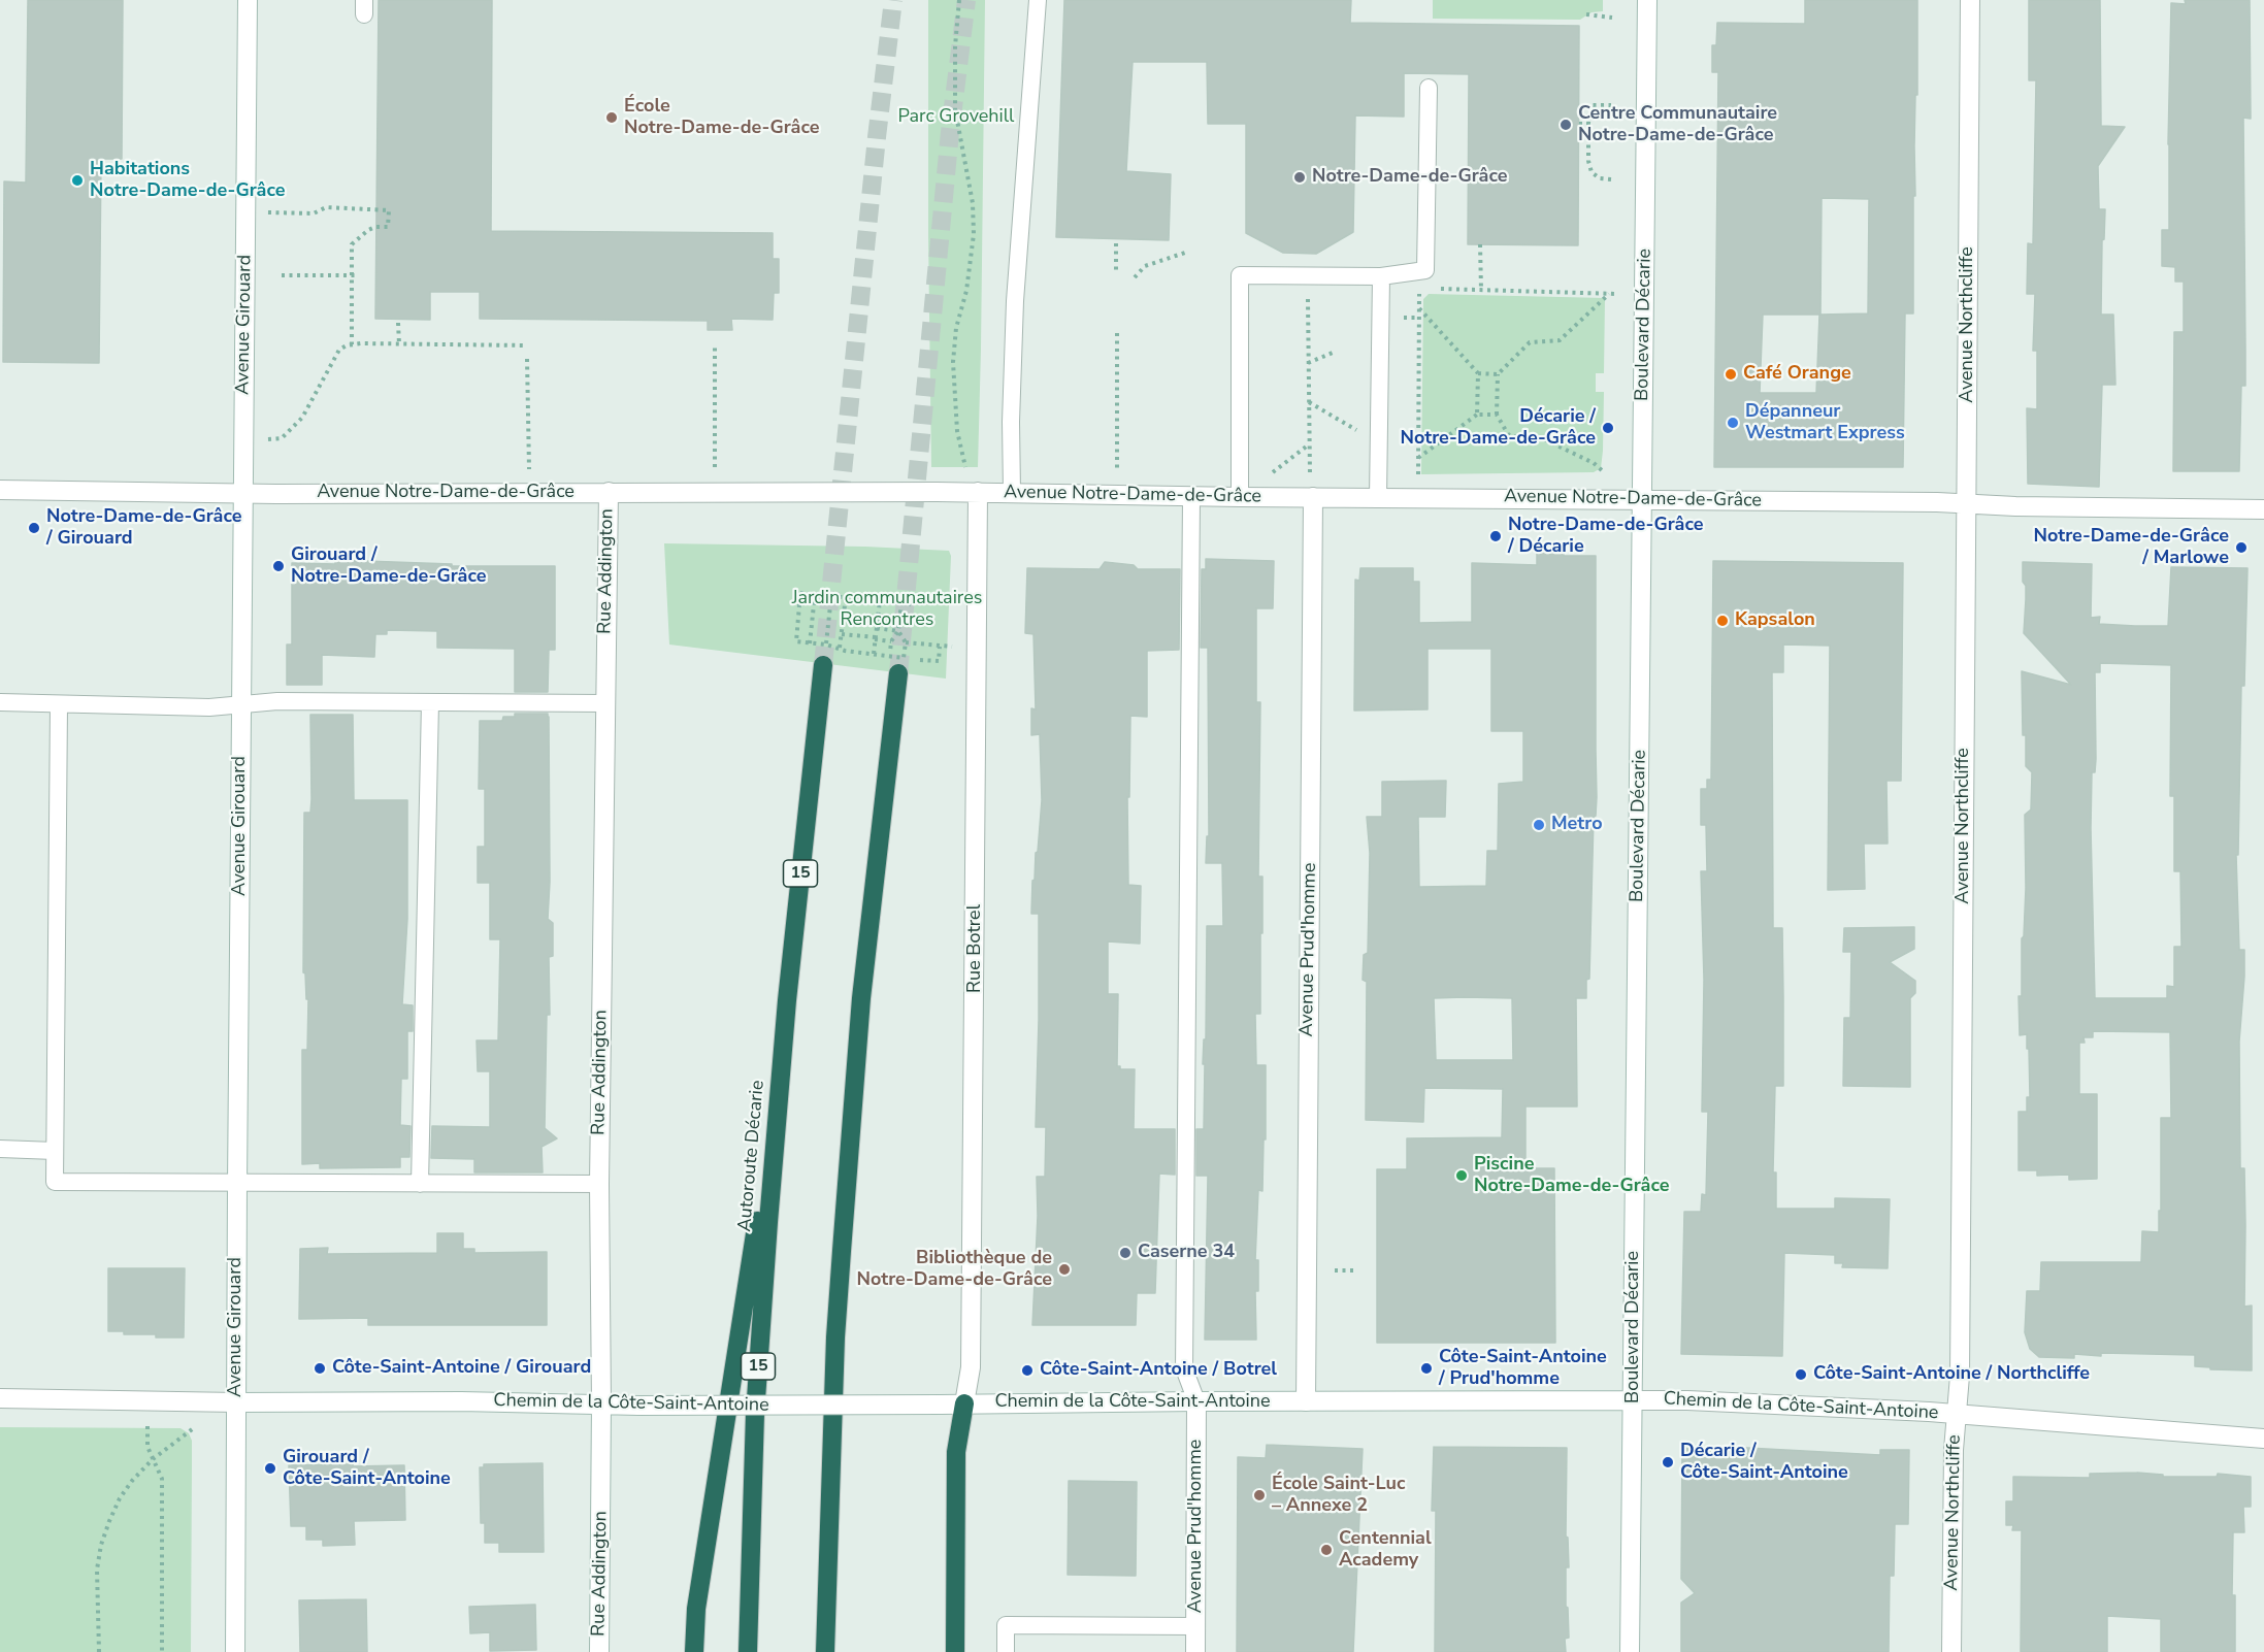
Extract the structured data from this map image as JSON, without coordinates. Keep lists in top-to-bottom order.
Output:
{
  "streets": {
    "highway": ["15", "Autoroute Décarie"],
    "street": [
      "Avenue Girouard",
      "Boulevard Décarie",
      "Avenue Northcliffe",
      "Avenue Notre-Dame-de-Grâce",
      "Rue Addington",
      "Rue Botrel",
      "Avenue Prud'homme",
      "Chemin de la Côte-Saint-Antoine"
    ]
  },
  "crossings": [
    ["Avenue Girouard", "Avenue Notre-Dame-de-Grâce"],
    ["Avenue Girouard", "Chemin de la Côte-Saint-Antoine"],
    ["Boulevard Décarie", "Avenue Notre-Dame-de-Grâce"],
    ["Boulevard Décarie", "Chemin de la Côte-Saint-Antoine"],
    ["Avenue Northcliffe", "Avenue Notre-Dame-de-Grâce"],
    ["Avenue Northcliffe", "Chemin de la Côte-Saint-Antoine"],
    ["Avenue Notre-Dame-de-Grâce", "Rue Addington"],
    ["Avenue Notre-Dame-de-Grâce", "Rue Botrel"],
    ["Avenue Notre-Dame-de-Grâce", "Avenue Prud'homme"],
    ["Rue Addington", "Chemin de la Côte-Saint-Antoine"],
    ["Rue Botrel", "Chemin de la Côte-Saint-Antoine"],
    ["Avenue Prud'homme", "Chemin de la Côte-Saint-Antoine"]
  ],
  "parks": ["Parc Grovehill", "Jardin communautaires Rencontres"],
  "places": [
    "École Notre-Dame-de-Grâce",
    "Centre Communautaire Notre-Dame-de-Grâce",
    "Notre-Dame-de-Grâce",
    "Habitations Notre-Dame-de-Grâce",
    "Café Orange",
    "Dépanneur Westmart Express",
    "Décarie / Notre-Dame-de-Grâce",
    "Notre-Dame-de-Grâce / Girouard",
    "Notre-Dame-de-Grâce / Décarie",
    "Notre-Dame-de-Grâce / Marlowe",
    "Girouard / Notre-Dame-de-Grâce",
    "Kapsalon",
    "Metro",
    "Piscine Notre-Dame-de-Grâce",
    "Caserne 34",
    "Bibliothèque de Notre-Dame-de-Grâce",
    "Côte-Saint-Antoine / Girouard",
    "Côte-Saint-Antoine / Prud'homme",
    "Côte-Saint-Antoine / Botrel",
    "Côte-Saint-Antoine / Northcliffe",
    "Décarie / Côte-Saint-Antoine",
    "Girouard / Côte-Saint-Antoine",
    "École Saint-Luc – Annexe 2",
    "Centennial Academy"
  ]
}
